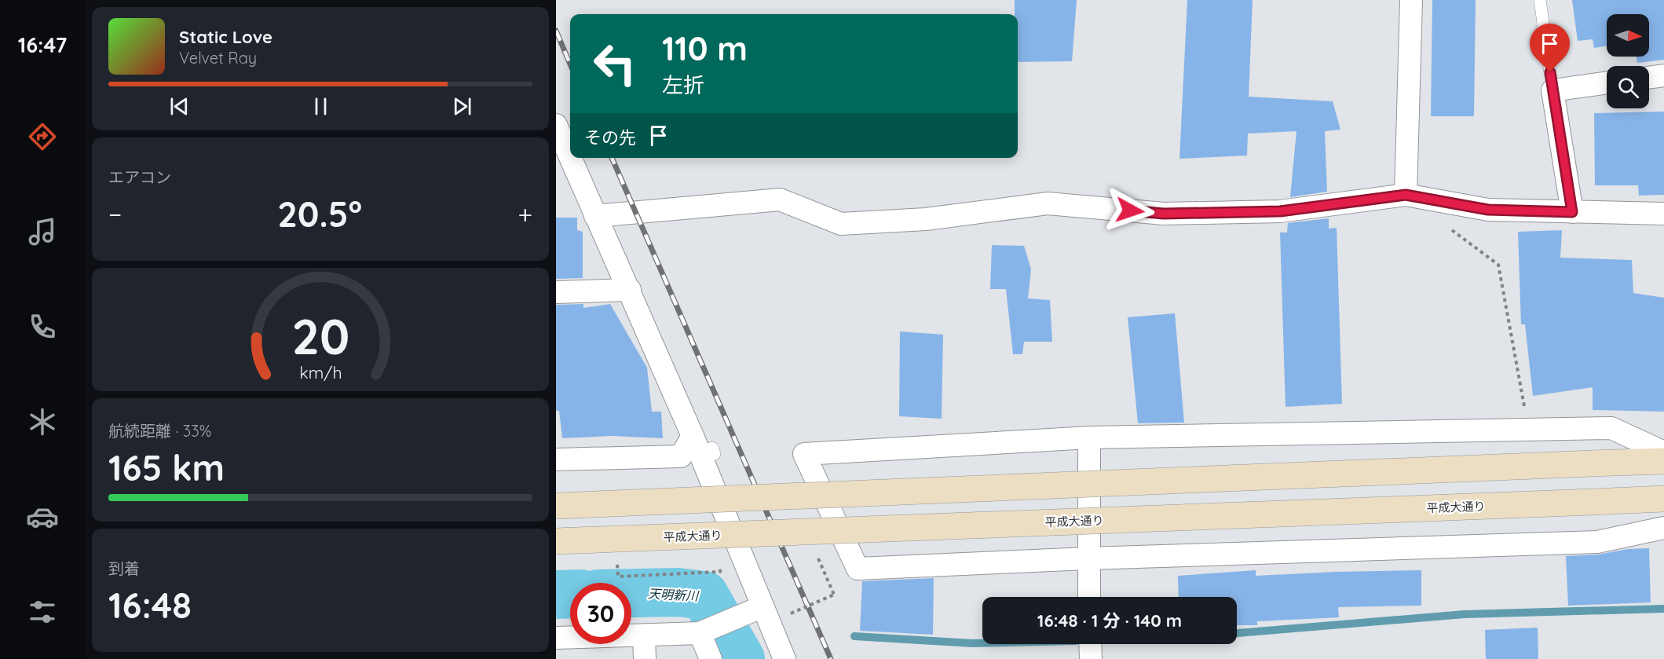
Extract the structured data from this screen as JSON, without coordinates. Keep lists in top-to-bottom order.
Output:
{
  "streets": {
    "street": ["平成大通り"]
  },
  "water": ["天明新川"],
  "north": "right",
  "page": {
    "tabs": "16:47",
    "turn": ["110 m", "左折"],
    "song": ["Static Love", "Velvet Ray"],
    "then": "その先",
    "tile": [
      "エアコン",
      ["航続距離 · 33%", "165 km"],
      ["到着", "16:48"]
    ],
    "heat": ["−", "20.5°", "+"],
    "limit": "30",
    "trip": "16:48 · 1 分 · 140 m",
    "gauge": ["20", "km/h"]
  }
}
